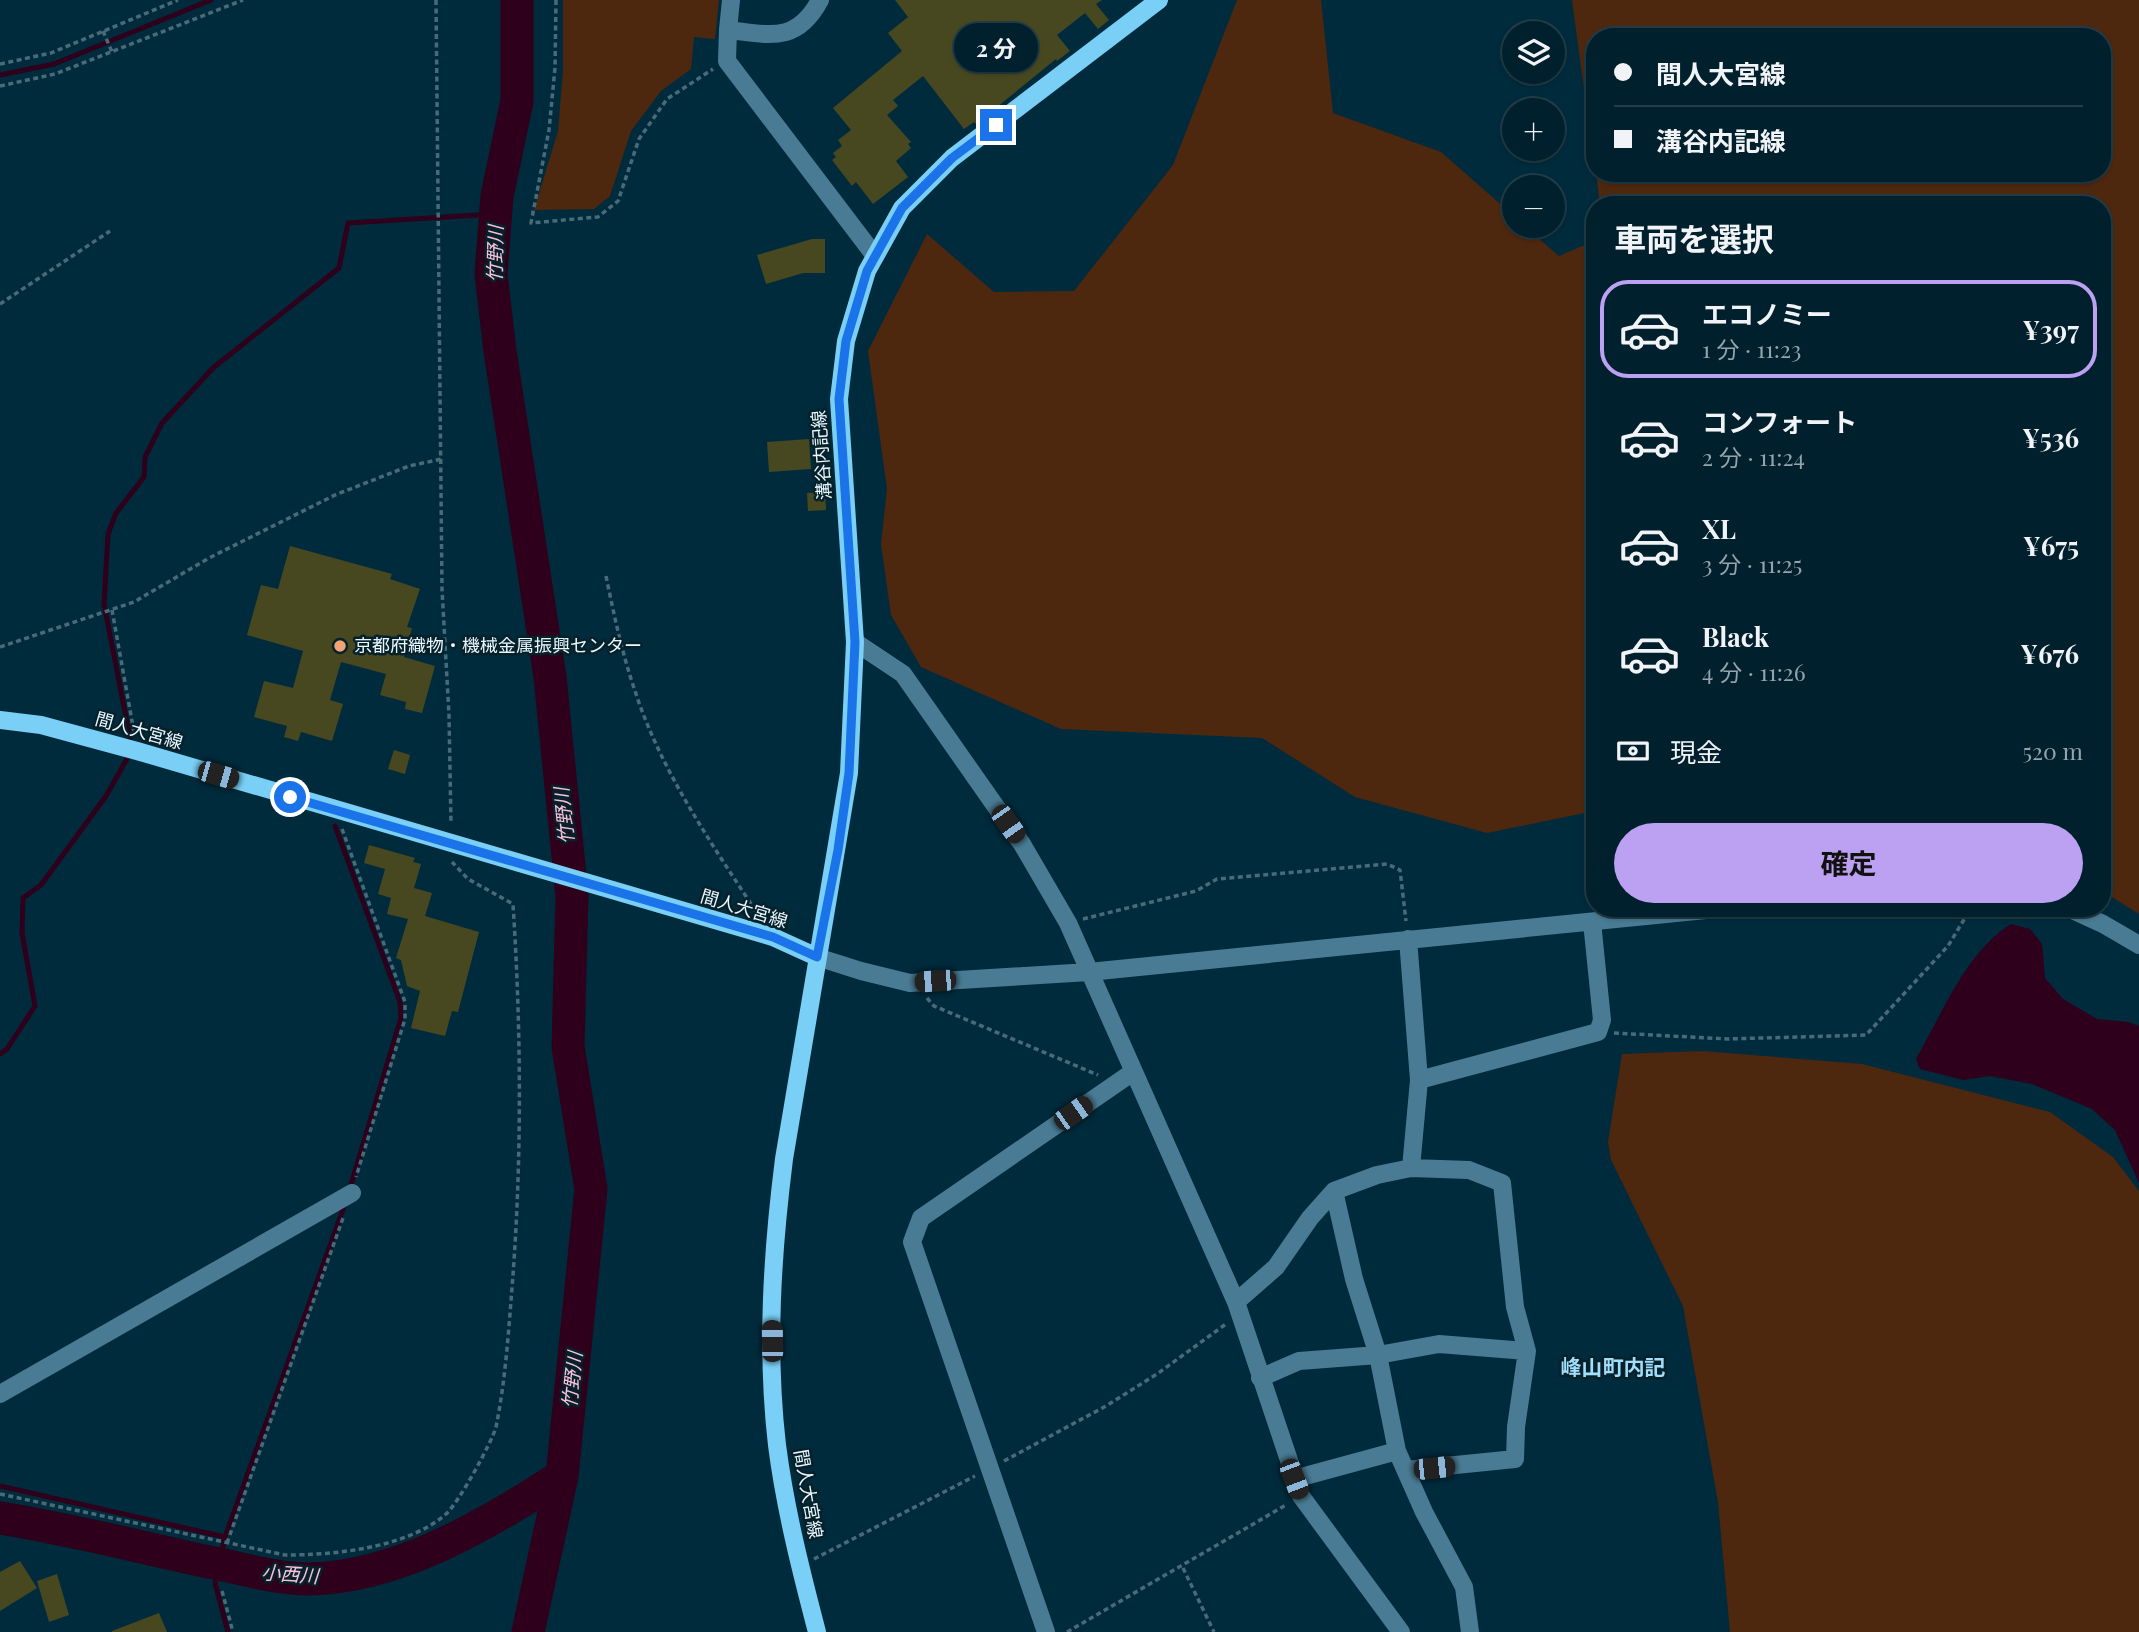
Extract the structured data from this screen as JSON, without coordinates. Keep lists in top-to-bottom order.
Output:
{
  "streets": {
    "main road": ["溝谷内記線", "間人大宮線"]
  },
  "crossings": [
    ["溝谷内記線", "間人大宮線"]
  ],
  "districts": ["峰山町内記"],
  "water": ["竹野川", "小西川"],
  "places": ["京都府織物・機械金属振興センター"],
  "page": {
    "map_buttons": ["+", "−"],
    "bubble": "2 分",
    "banner": ["間人大宮線", "溝谷内記線"],
    "heading": "車両を選択",
    "list": [
      {
        "name": "エコノミー",
        "note": "1 分 · 11:23",
        "value": "¥397"
      },
      {
        "name": "コンフォート",
        "note": "2 分 · 11:24",
        "value": "¥536"
      },
      {
        "name": "XL",
        "note": "3 分 · 11:25",
        "value": "¥675"
      },
      {
        "name": "Black",
        "note": "4 分 · 11:26",
        "value": "¥676"
      }
    ],
    "pay": ["現金", "520 m"],
    "buttons": "確定"
  }
}
